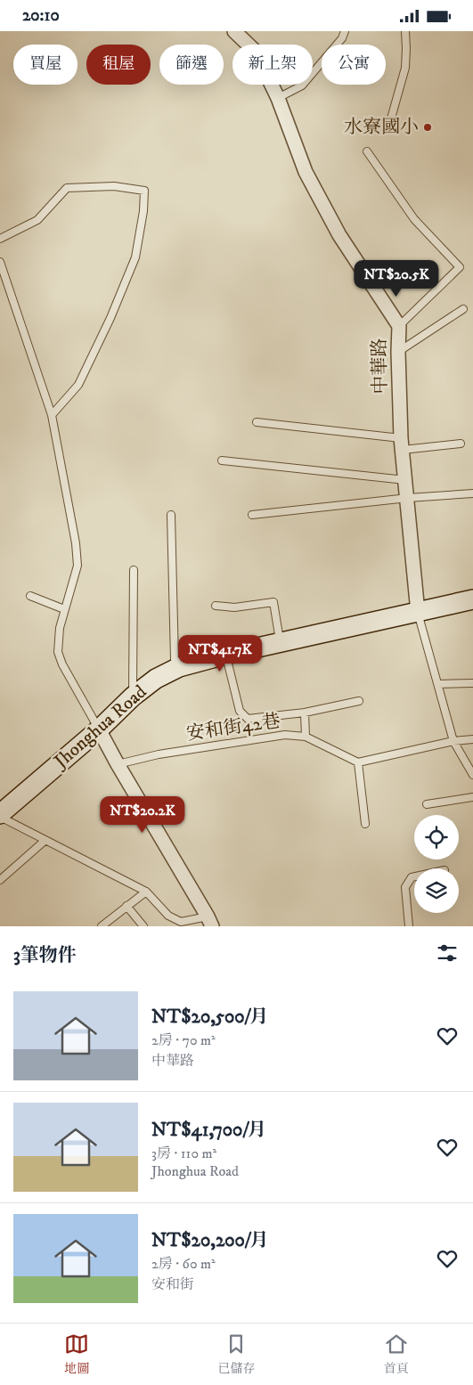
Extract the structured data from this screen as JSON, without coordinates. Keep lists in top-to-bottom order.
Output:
{
  "streets": {
    "street": ["中華路", "Jhonghua Road"],
    "lane": ["安和街42巷"]
  },
  "crossings": [
    ["中華路", "Jhonghua Road"],
    ["Jhonghua Road", "安和街42巷"]
  ],
  "places": ["水寮國小"],
  "page": {
    "status": "20:10",
    "chip": [
      "買屋",
      "租屋",
      "篩選",
      "新上架",
      "公寓"
    ],
    "price": ["NT$20.5K", "NT$41.7K", "NT$20.2K"],
    "heading": "3筆物件",
    "list": [
      {
        "name": "NT$20,500/月",
        "note": "2房 · 70 m² · 中華路"
      },
      {
        "name": "NT$41,700/月",
        "note": "3房 · 110 m² · Jhonghua Road"
      },
      {
        "name": "NT$20,200/月",
        "note": "2房 · 60 m² · 安和街"
      }
    ],
    "tabs": ["地圖", "已儲存", "首頁"]
  }
}
